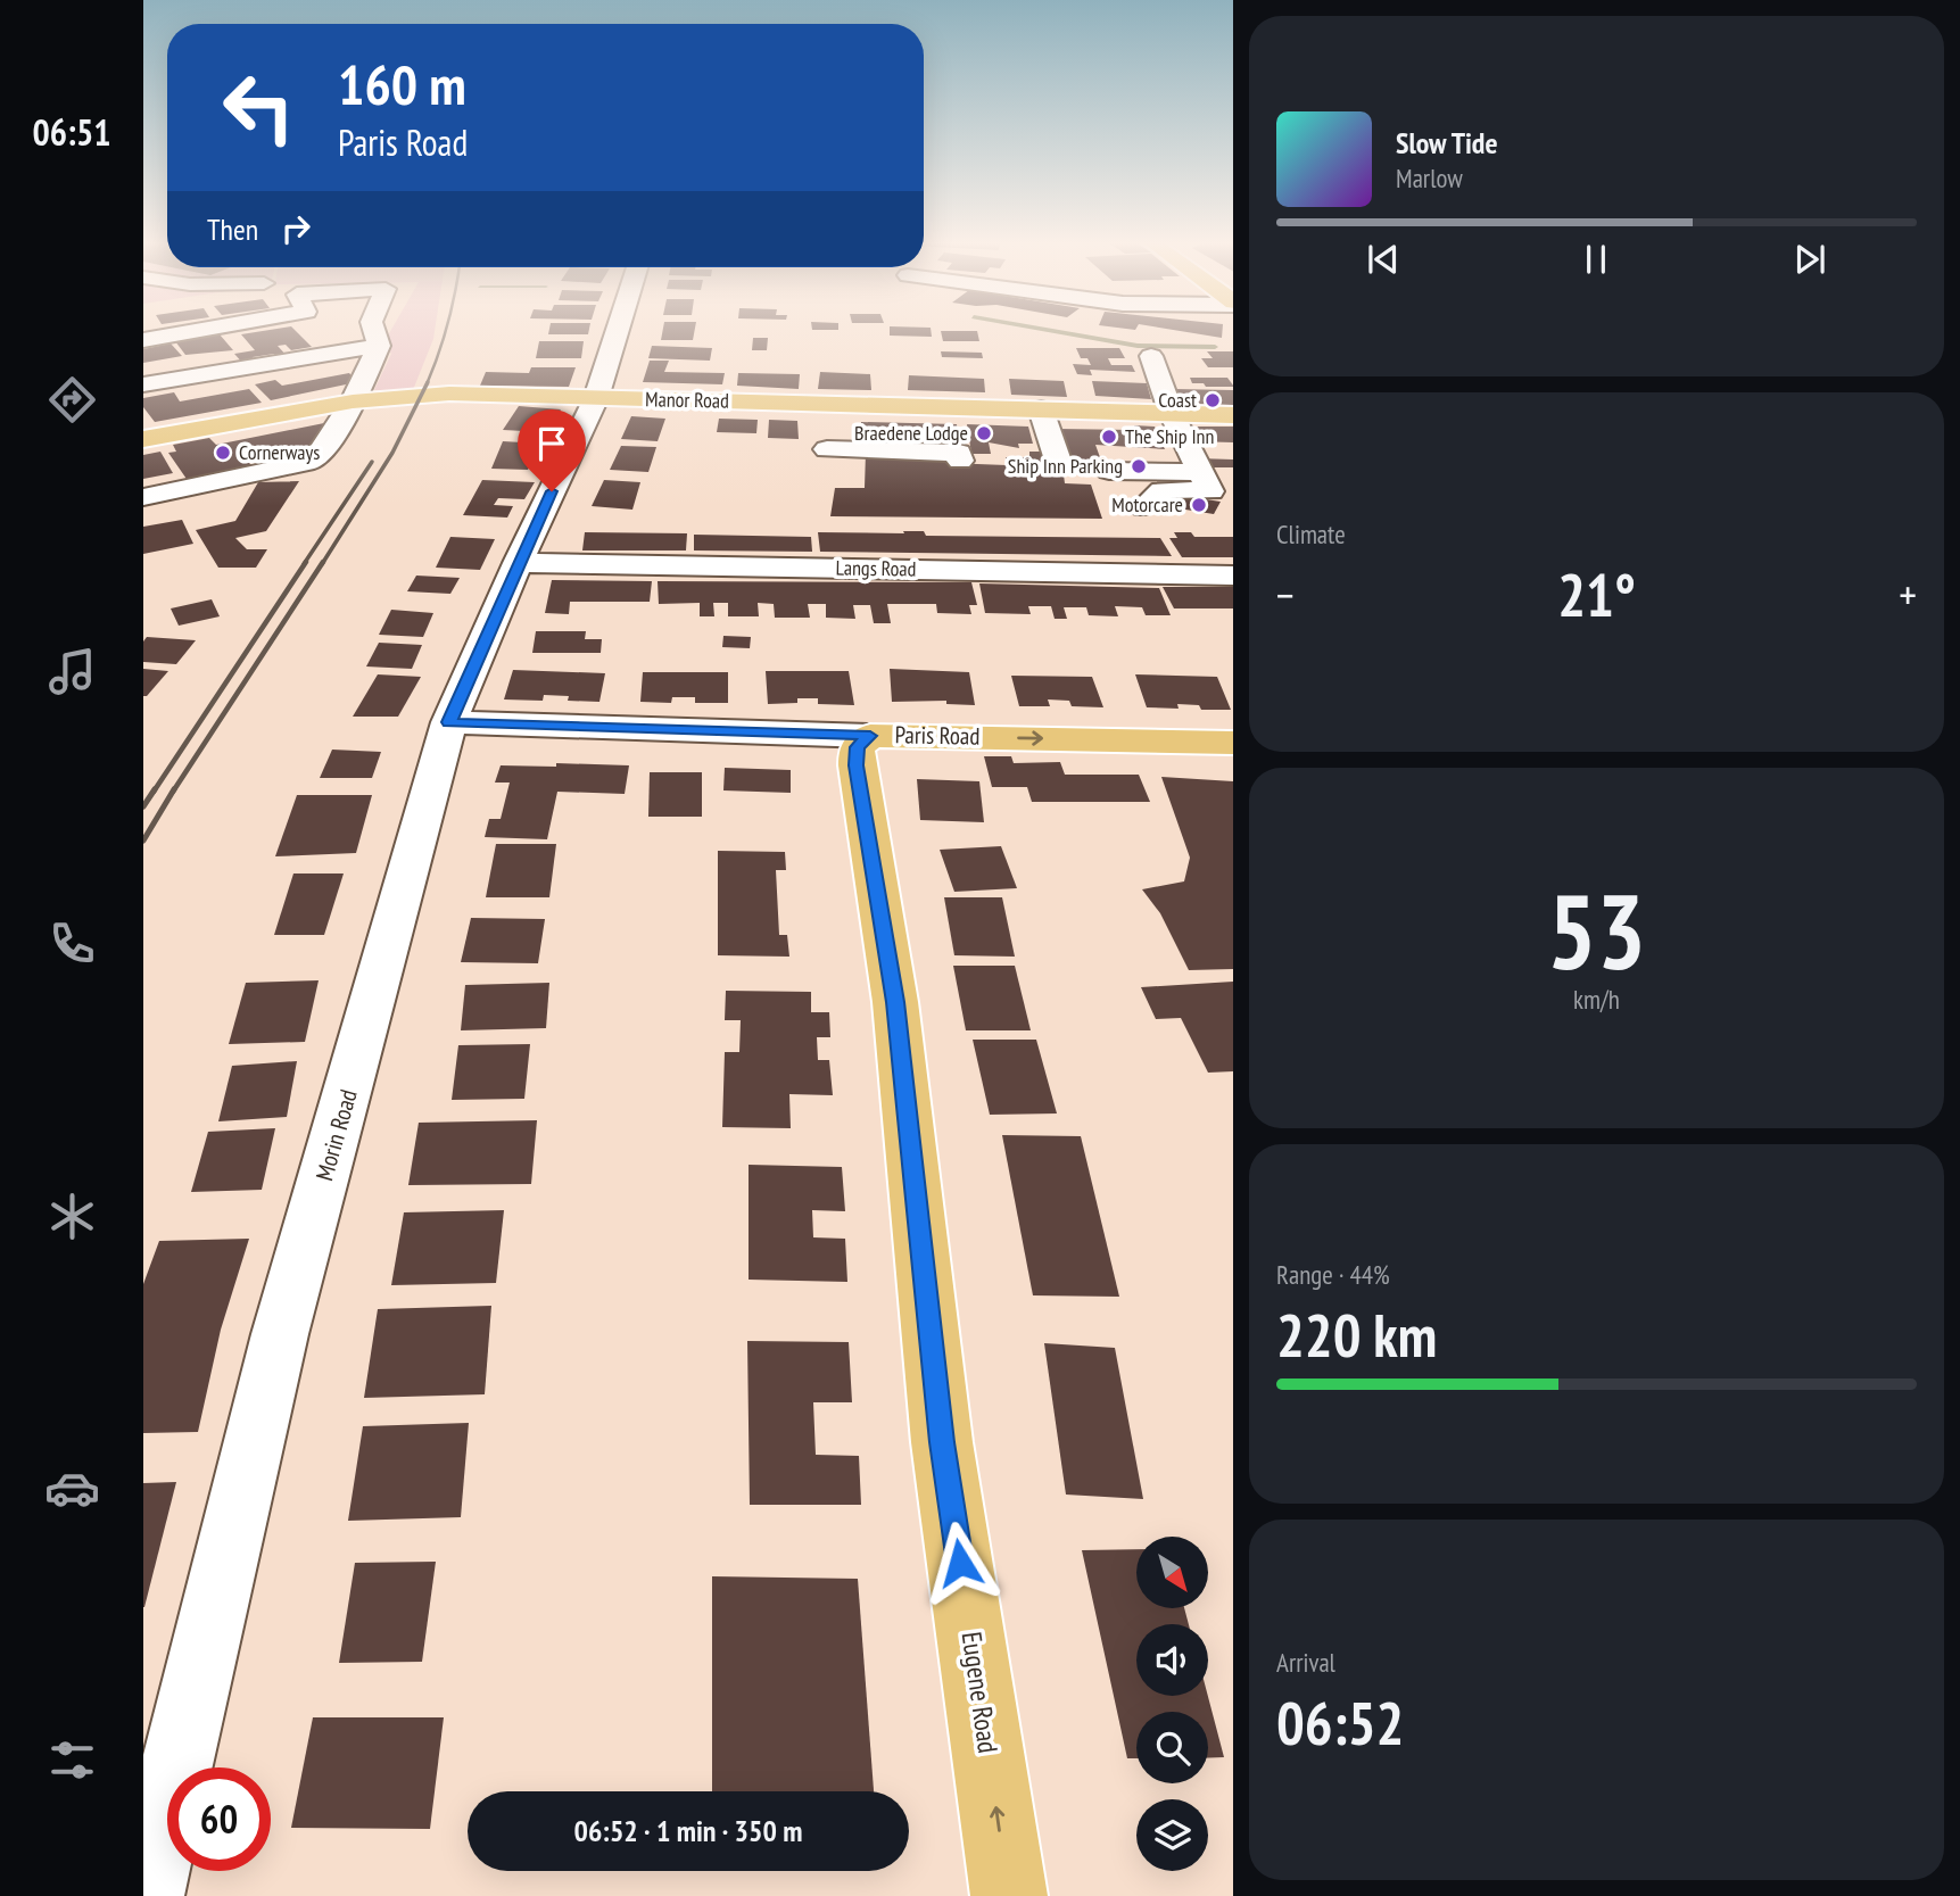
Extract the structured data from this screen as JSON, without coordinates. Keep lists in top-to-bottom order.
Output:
{
  "streets": {
    "main road": ["Manor Road", "Paris Road", "Eugene Road"],
    "street": ["Langs Road", "Morin Road"]
  },
  "crossings": [
    ["Manor Road", "Morin Road"],
    ["Langs Road", "Morin Road"],
    ["Paris Road", "Morin Road"],
    ["Paris Road", "Eugene Road"]
  ],
  "one_way": ["Paris Road", "Eugene Road"],
  "places": [
    "Coast",
    "Braedene Lodge",
    "The Ship Inn",
    "Cornerways",
    "Ship Inn Parking",
    "Motorcare"
  ],
  "north": "bottom right",
  "page": {
    "tabs": "06:51",
    "turn": ["160 m", "Paris Road"],
    "song": ["Slow Tide", "Marlow"],
    "then": "Then",
    "tile": [
      "Climate",
      ["53", "km/h"],
      ["Range · 44%", "220 km"],
      ["Arrival", "06:52"]
    ],
    "heat": ["−", "21°", "+"],
    "limit": "60",
    "trip": "06:52 · 1 min · 350 m"
  }
}
